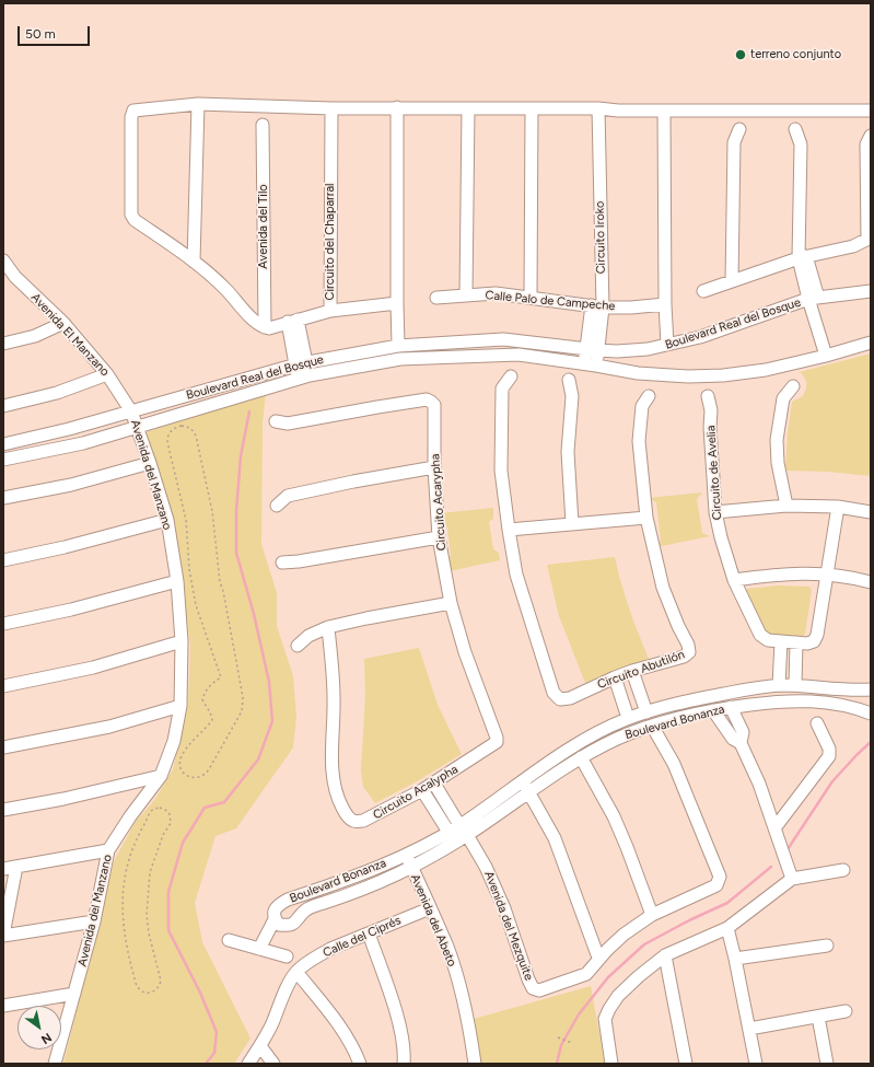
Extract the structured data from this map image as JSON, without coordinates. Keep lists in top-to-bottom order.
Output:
{
  "streets": {
    "street": [
      "Avenida del Tilo",
      "Circuito Iroko",
      "Circuito del Chaparral",
      "Calle Palo de Campeche",
      "Boulevard Real del Bosque",
      "Avenida El Manzano",
      "Circuito de Avelia",
      "Avenida del Manzano",
      "Circuito Acarypha",
      "Circuito Abutilón",
      "Boulevard Bonanza",
      "Circuito Acalypha",
      "Avenida del Abeto",
      "Avenida del Mezquite",
      "Calle del Ciprés"
    ]
  },
  "crossings": [
    ["Circuito Iroko", "Calle Palo de Campeche"],
    ["Circuito Iroko", "Boulevard Real del Bosque"],
    ["Boulevard Real del Bosque", "Avenida El Manzano"],
    ["Boulevard Real del Bosque", "Avenida del Manzano"],
    ["Avenida El Manzano", "Avenida del Manzano"],
    ["Circuito Acarypha", "Circuito Acalypha"],
    ["Boulevard Bonanza", "Avenida del Abeto"],
    ["Boulevard Bonanza", "Avenida del Mezquite"],
    ["Avenida del Abeto", "Calle del Ciprés"]
  ],
  "places": ["terreno conjunto"],
  "scale_bar": "50 m",
  "north": "bottom right"
}
